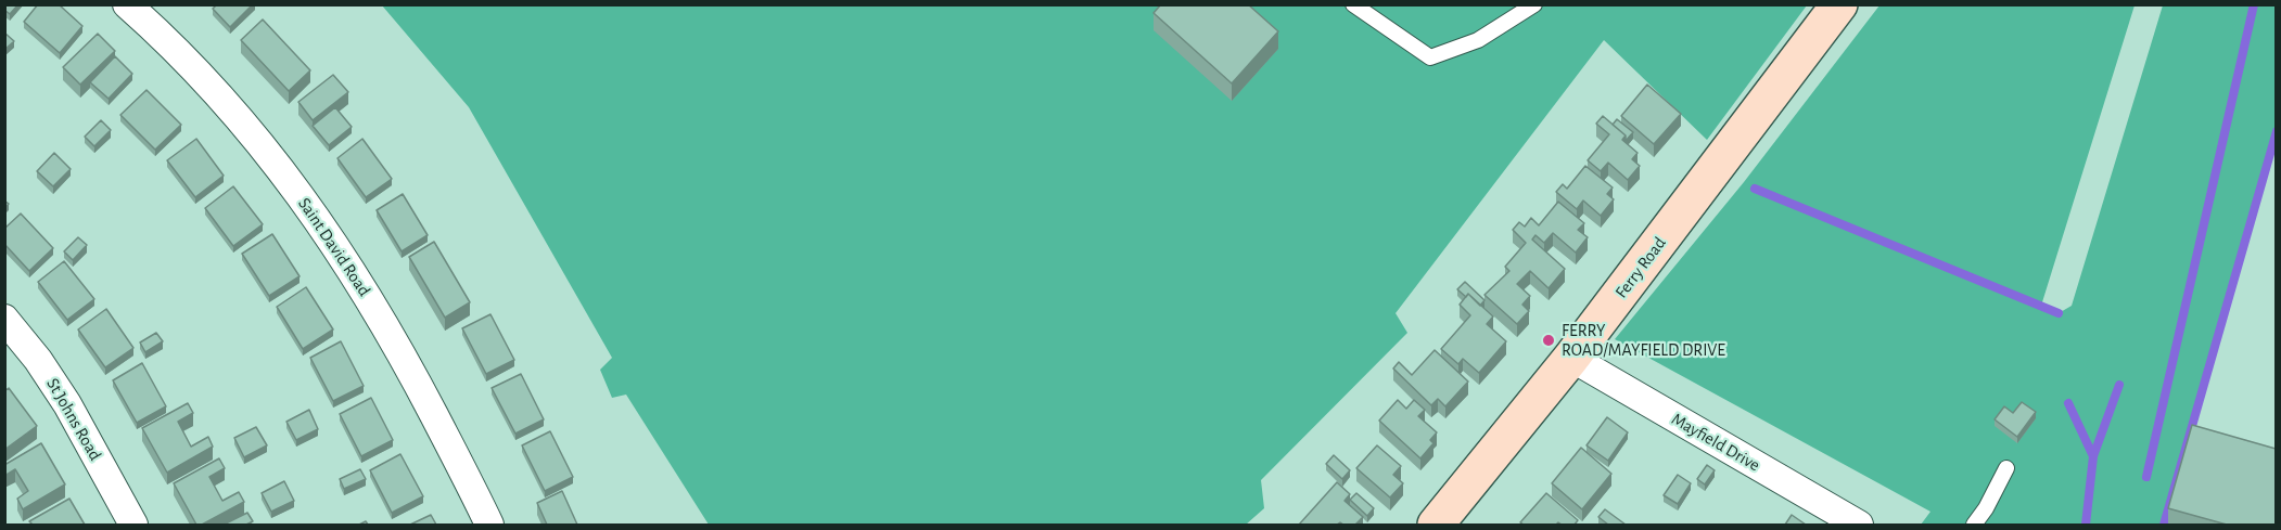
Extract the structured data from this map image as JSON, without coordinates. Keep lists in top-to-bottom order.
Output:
{
  "streets": {
    "street": [
      "Saint David Road",
      "Ferry Road",
      "St Johns Road",
      "Mayfield Drive"
    ]
  },
  "crossings": [
    ["Ferry Road", "Mayfield Drive"]
  ],
  "places": ["FERRY ROAD/MAYFIELD DRIVE"]
}
